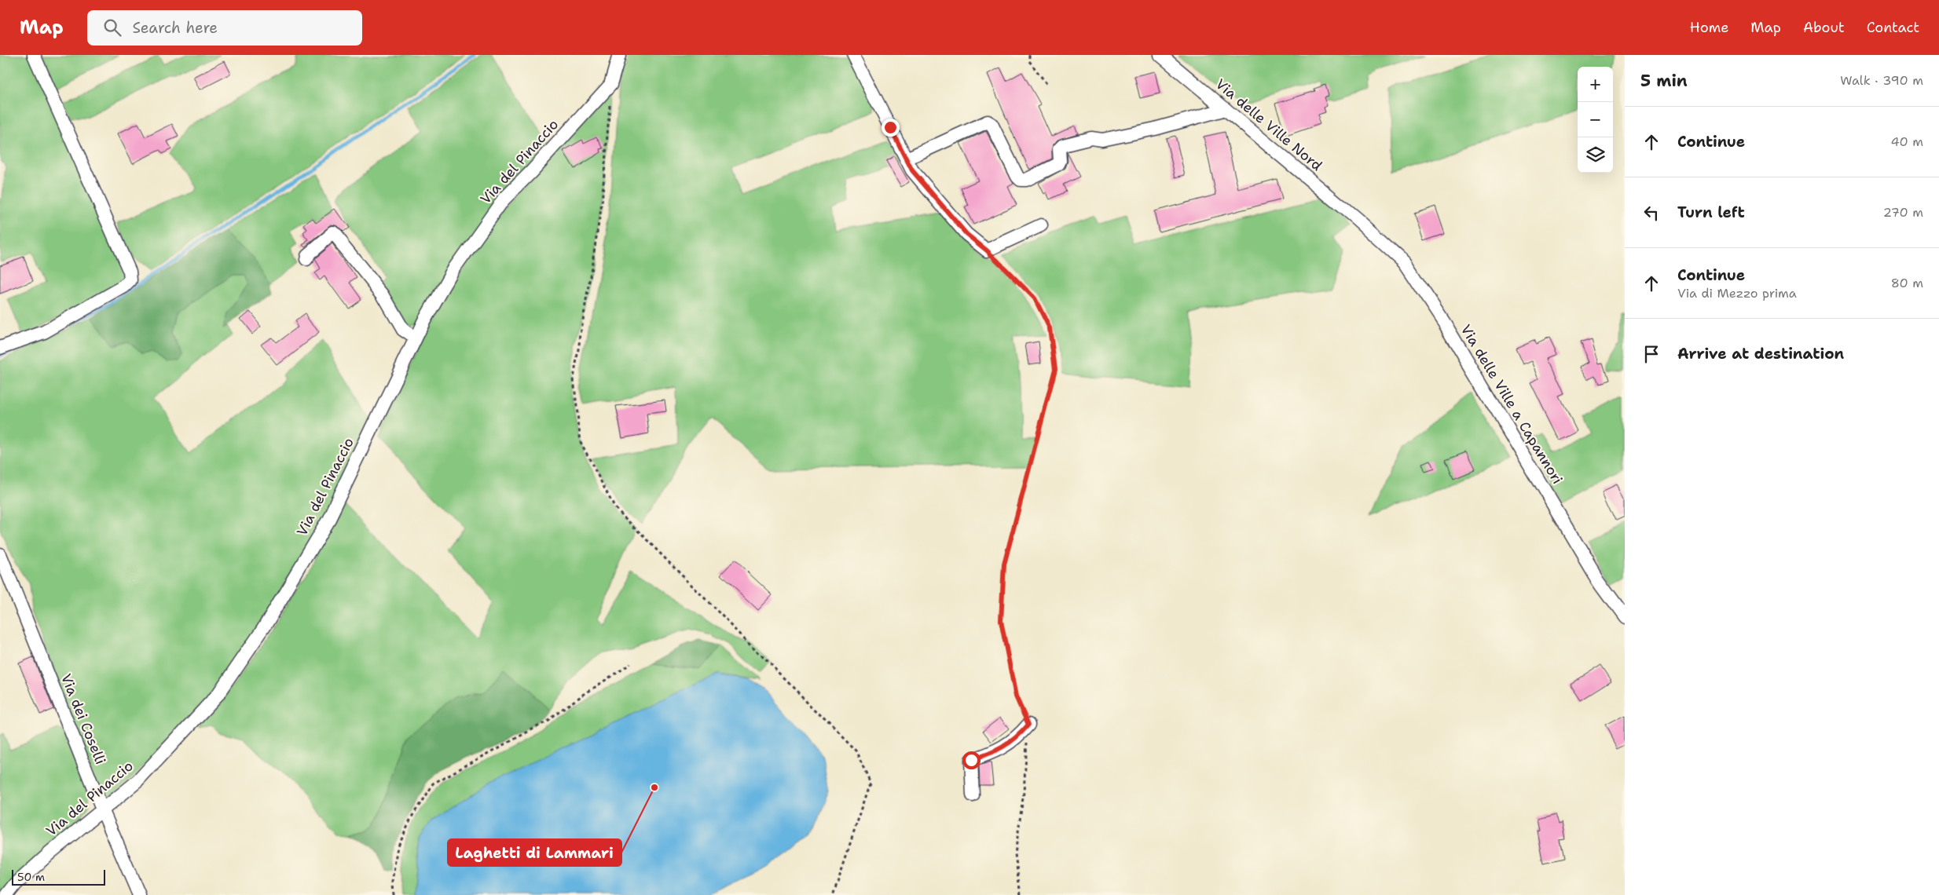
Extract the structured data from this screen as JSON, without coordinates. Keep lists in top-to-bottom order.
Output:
{
  "streets": {
    "street": [
      "Via delle Ville Nord",
      "Via del Pinaccio",
      "Via delle Ville a Capannori",
      "Via dei Coselli"
    ]
  },
  "crossings": [
    ["Via delle Ville Nord", "Via delle Ville a Capannori"],
    ["Via del Pinaccio", "Via dei Coselli"]
  ],
  "places": ["Laghetti di Lammari"],
  "scale_bar": "50 m",
  "page": {
    "header": "Map",
    "search": "Search here",
    "nav": [
      "Home",
      "Map",
      "About",
      "Contact"
    ],
    "heading": ["5 min", "Walk · 390 m"],
    "map_buttons": ["+", "−"],
    "list": [
      ["Continue", "40 m"],
      ["Turn left", "270 m"],
      ["Continue", "Via di Mezzo prima", "80 m"],
      "Arrive at destination"
    ],
    "scale": "50 m"
  }
}
